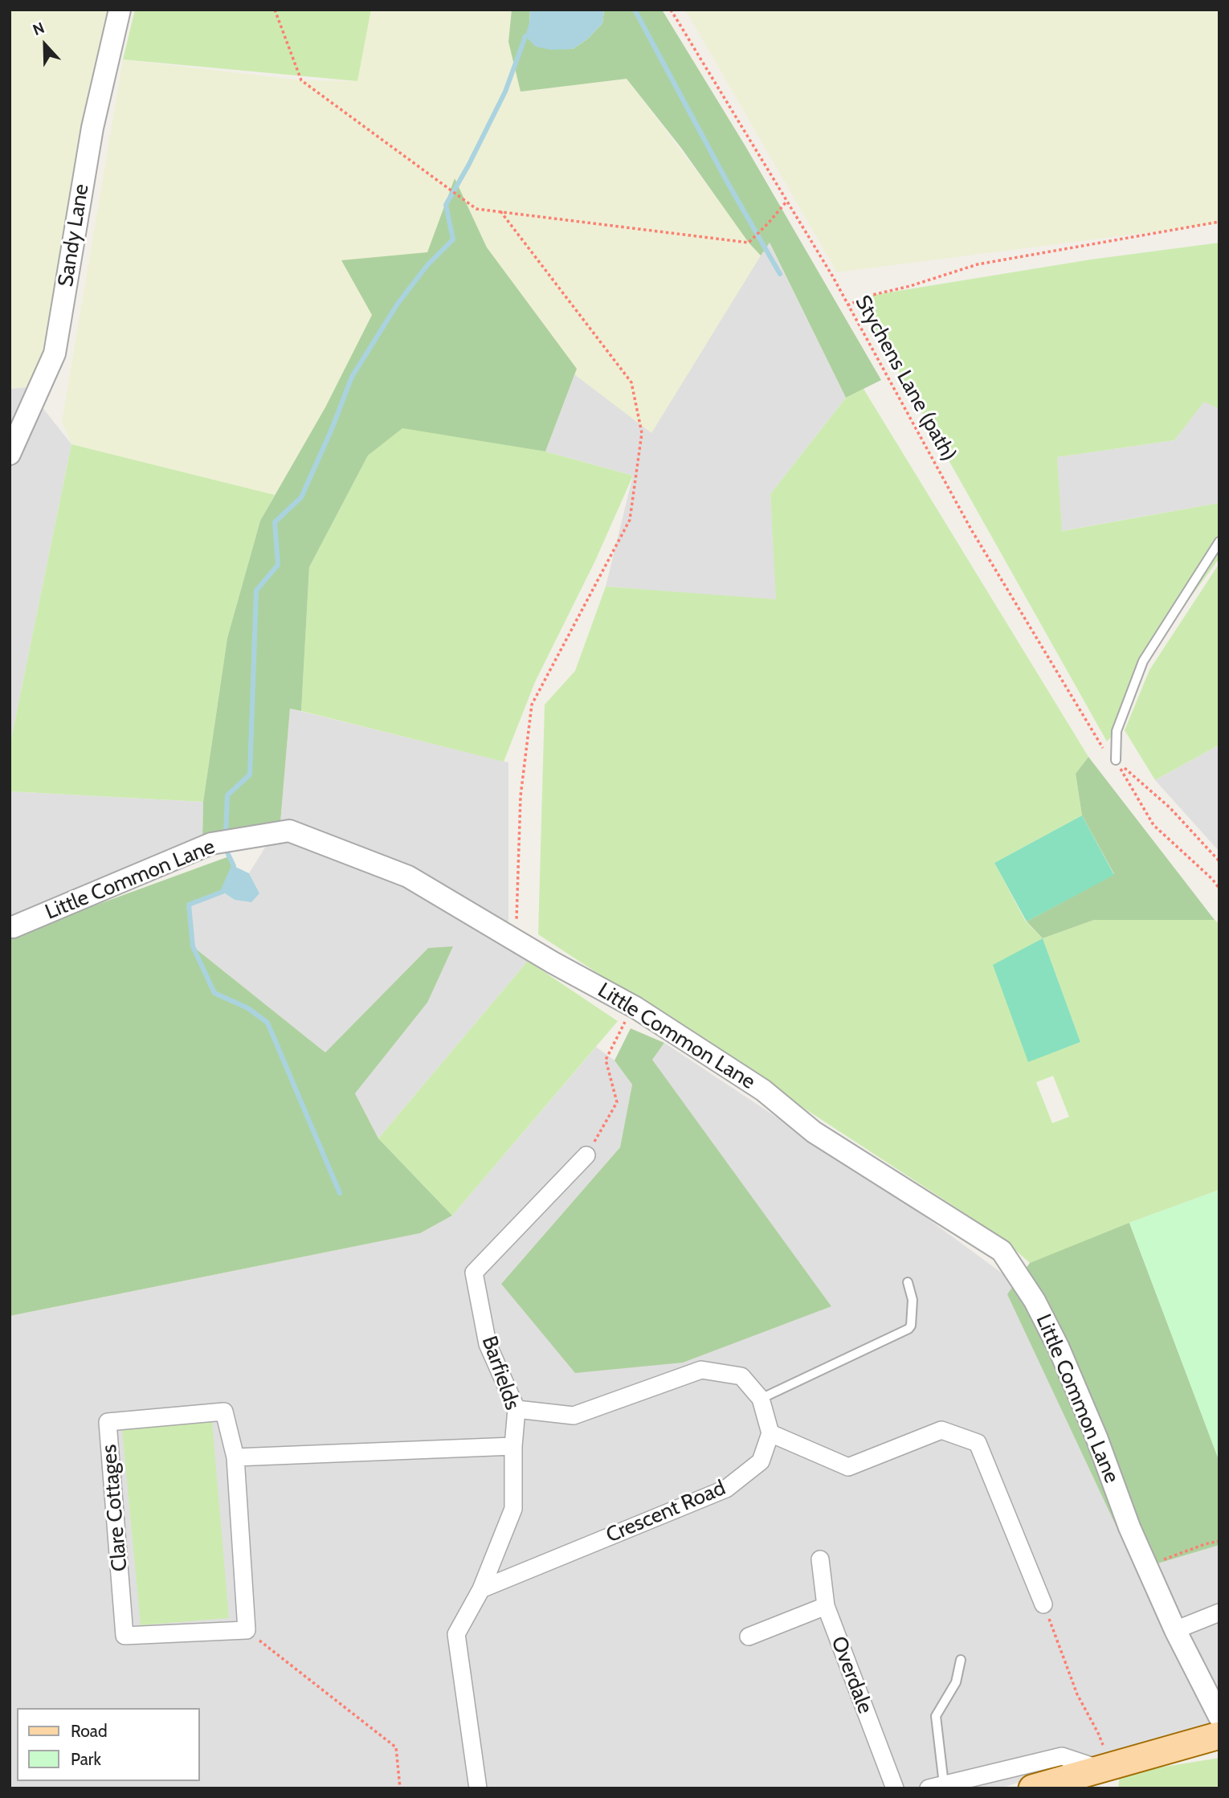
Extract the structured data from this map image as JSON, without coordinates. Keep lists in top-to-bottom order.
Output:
{
  "streets": {
    "street": [
      "Sandy Lane",
      "Little Common Lane",
      "Barfields",
      "Clare Cottages",
      "Crescent Road",
      "Overdale"
    ],
    "path": ["Stychens Lane (path)"]
  },
  "crossings": [
    ["Barfields", "Crescent Road"]
  ],
  "legend": ["Road", "Park"],
  "north": "top"
}
